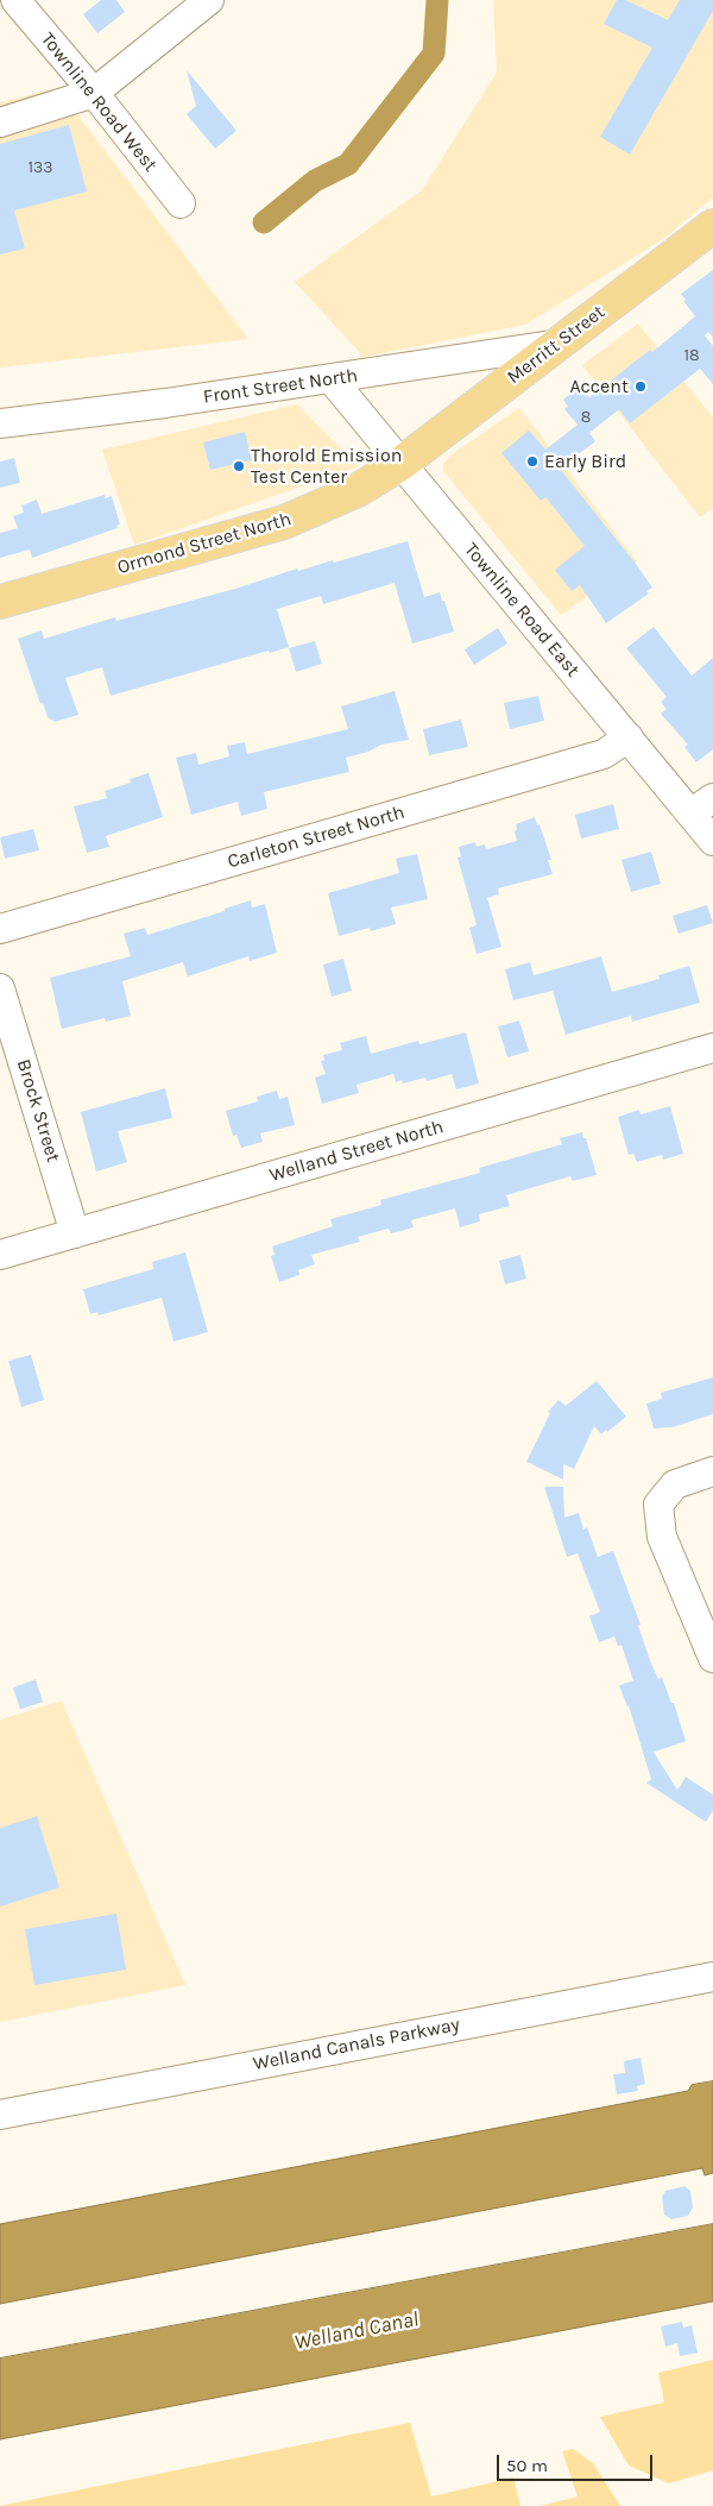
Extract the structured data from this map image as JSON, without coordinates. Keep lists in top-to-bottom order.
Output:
{
  "streets": {
    "main road": ["Merritt Street", "Ormond Street North"],
    "street": [
      "Townline Road West",
      "Front Street North",
      "Townline Road East",
      "Carleton Street North",
      "Brock Street",
      "Welland Street North",
      "Welland Canals Parkway"
    ]
  },
  "crossings": [
    ["Merritt Street", "Front Street North"],
    ["Merritt Street", "Ormond Street North"],
    ["Merritt Street", "Townline Road East"],
    ["Front Street North", "Townline Road East"],
    ["Ormond Street North", "Townline Road East"],
    ["Townline Road East", "Carleton Street North"],
    ["Brock Street", "Welland Street North"]
  ],
  "water": ["Welland Canal"],
  "places": ["Accent", "Early Bird", "Thorold Emission Test Center"],
  "house_numbers": ["133", "18", "8"],
  "scale_bar": "50 m"
}
